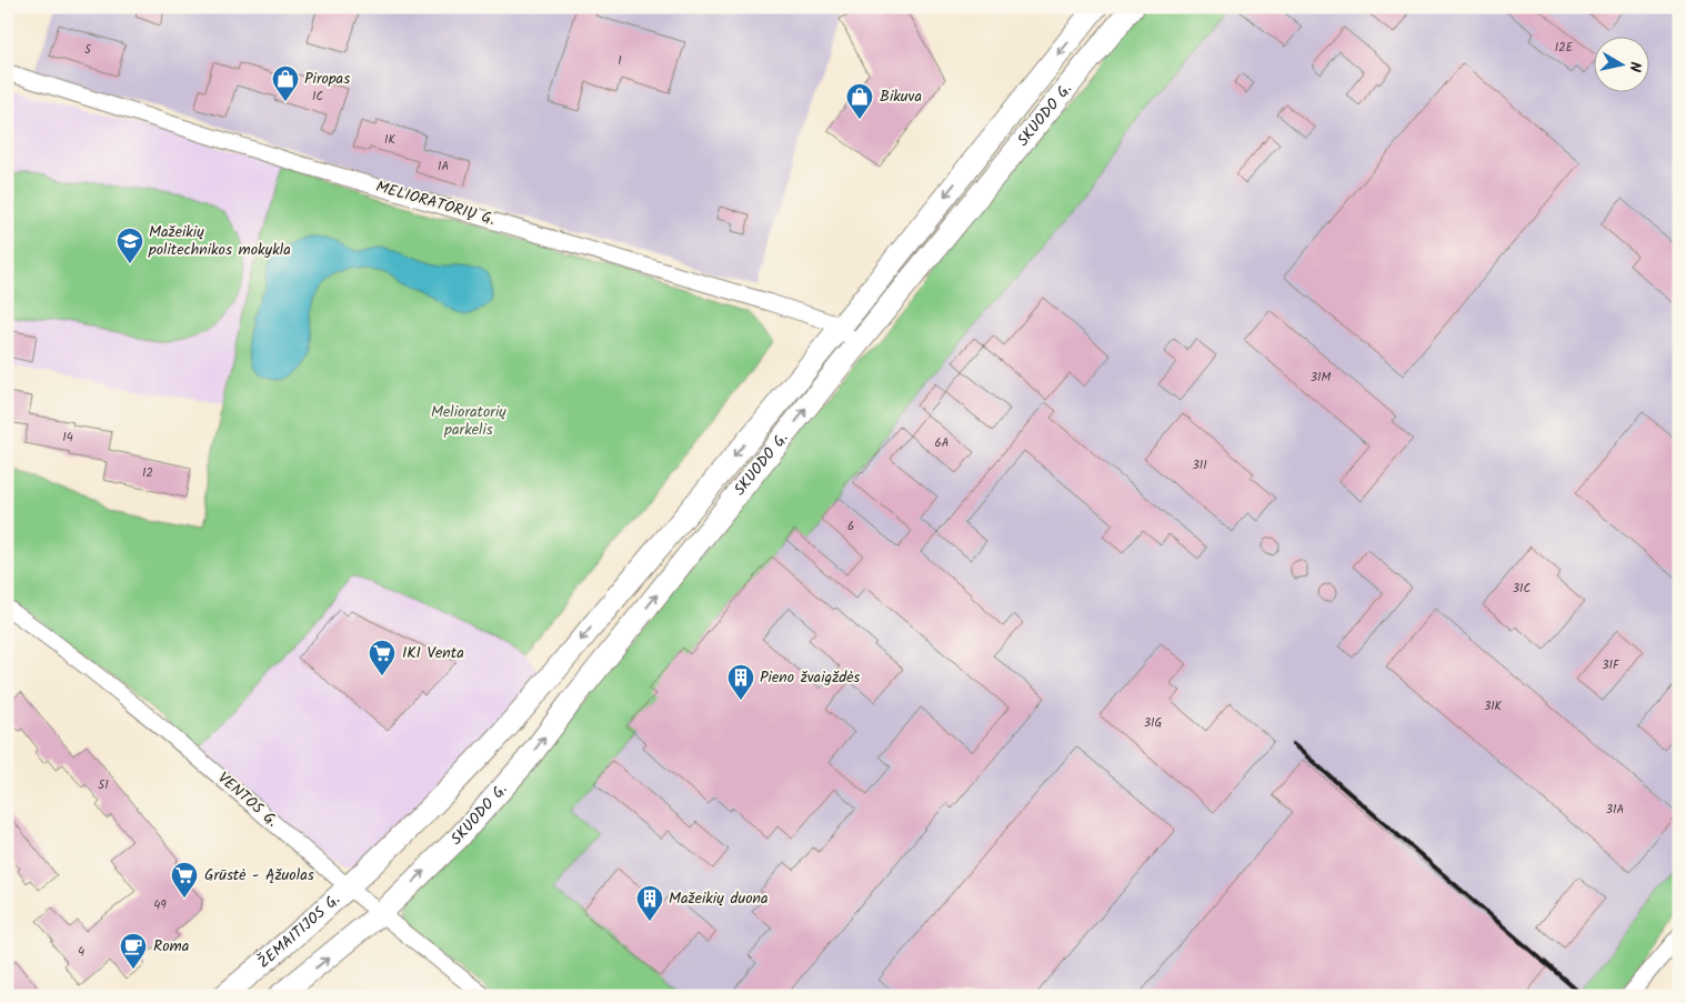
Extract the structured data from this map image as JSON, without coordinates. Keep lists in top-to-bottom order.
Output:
{
  "streets": {
    "main road": ["SKUODO G.", "ŽEMAITIJOS G."],
    "street": ["MELIORATORIŲ G.", "VENTOS G."]
  },
  "crossings": [
    ["SKUODO G.", "MELIORATORIŲ G."],
    ["SKUODO G.", "VENTOS G."],
    ["SKUODO G.", "ŽEMAITIJOS G."],
    ["VENTOS G.", "ŽEMAITIJOS G."]
  ],
  "parks": ["Melioratorių parkelis"],
  "places": {
    "shop": ["Piropas", "Bikuva"],
    "school or university": ["Mažeikių politechnikos mokykla"],
    "supermarket": ["IKI Venta", "Grūstė - Ąžuolas"],
    "building": ["Pieno žvaigždės", "Mažeikių duona"],
    "cafe": ["Roma"]
  },
  "house_numbers": [
    "12E",
    "5",
    "1",
    "1C",
    "1K",
    "1A",
    "31M",
    "14",
    "6A",
    "31I",
    "12",
    "6",
    "31C",
    "31F",
    "31K",
    "31G",
    "51",
    "31A",
    "49",
    "4"
  ],
  "north": "right"
}
